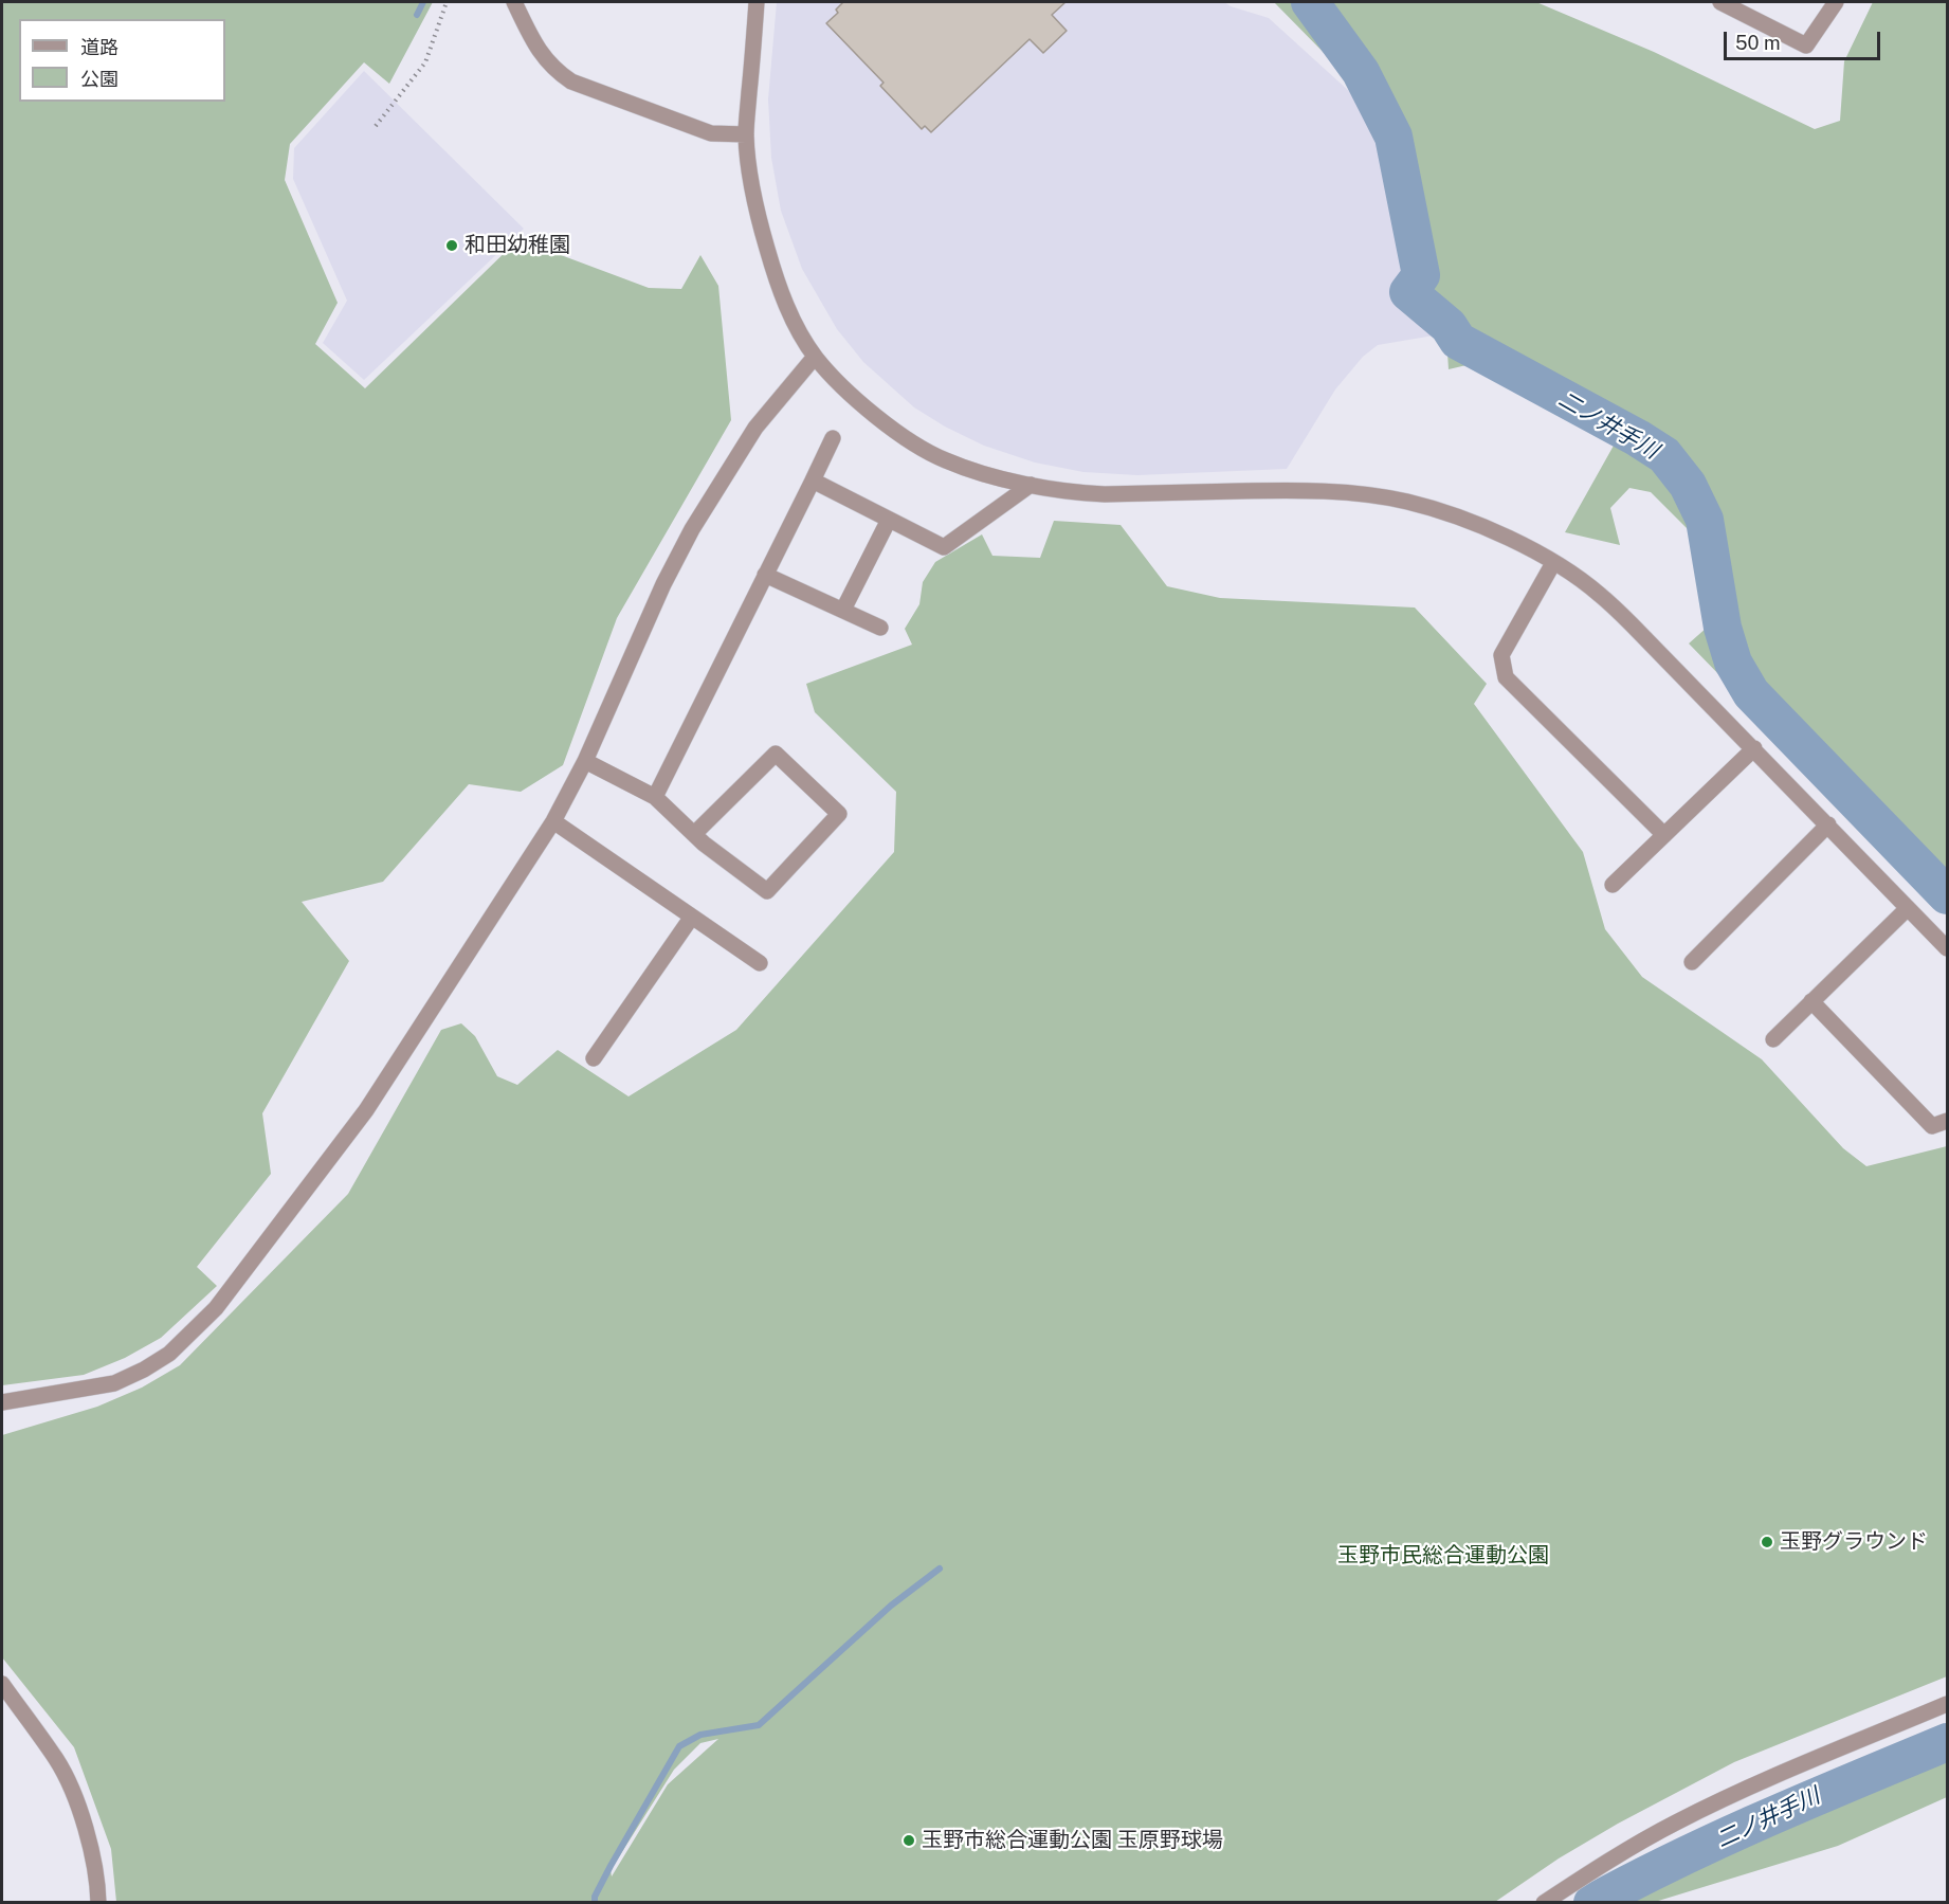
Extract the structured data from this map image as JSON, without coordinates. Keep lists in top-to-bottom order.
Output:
{
  "water": ["二ノ井手川"],
  "parks": ["玉野市民総合運動公園"],
  "places": ["和田幼稚園", "玉野グラウンド", "玉野市総合運動公園 玉原野球場"],
  "legend": ["道路", "公園"],
  "scale_bar": "50 m"
}
